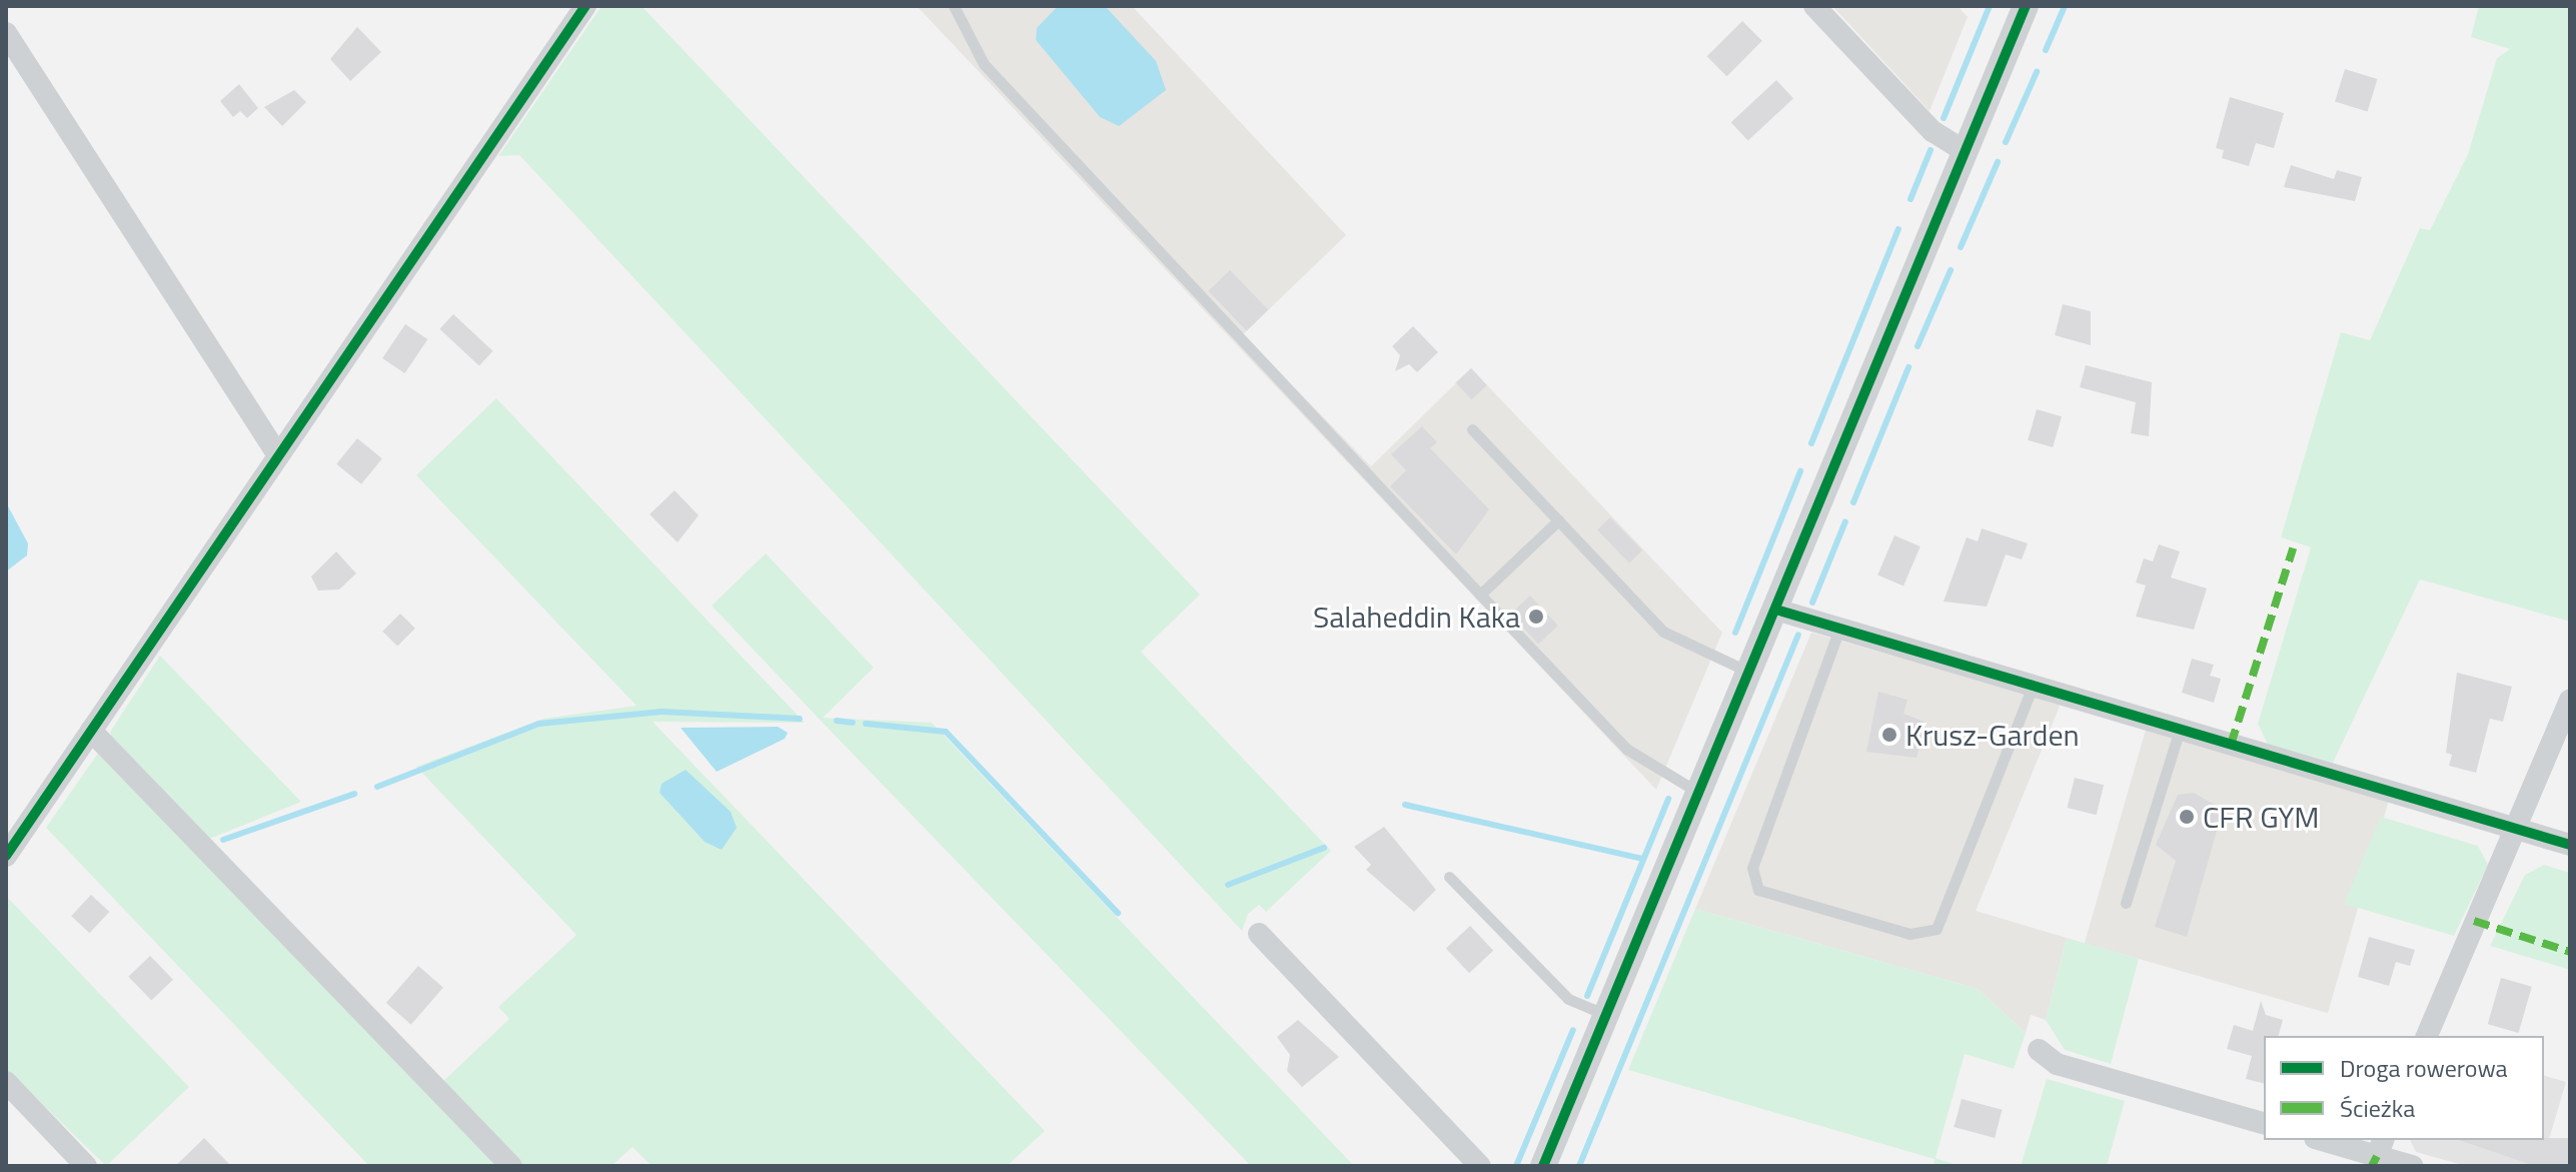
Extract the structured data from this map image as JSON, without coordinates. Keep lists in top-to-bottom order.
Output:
{
  "places": ["Salaheddin Kaka", "Krusz-Garden", "CFR GYM"],
  "legend": ["Droga rowerowa", "Ścieżka"]
}
